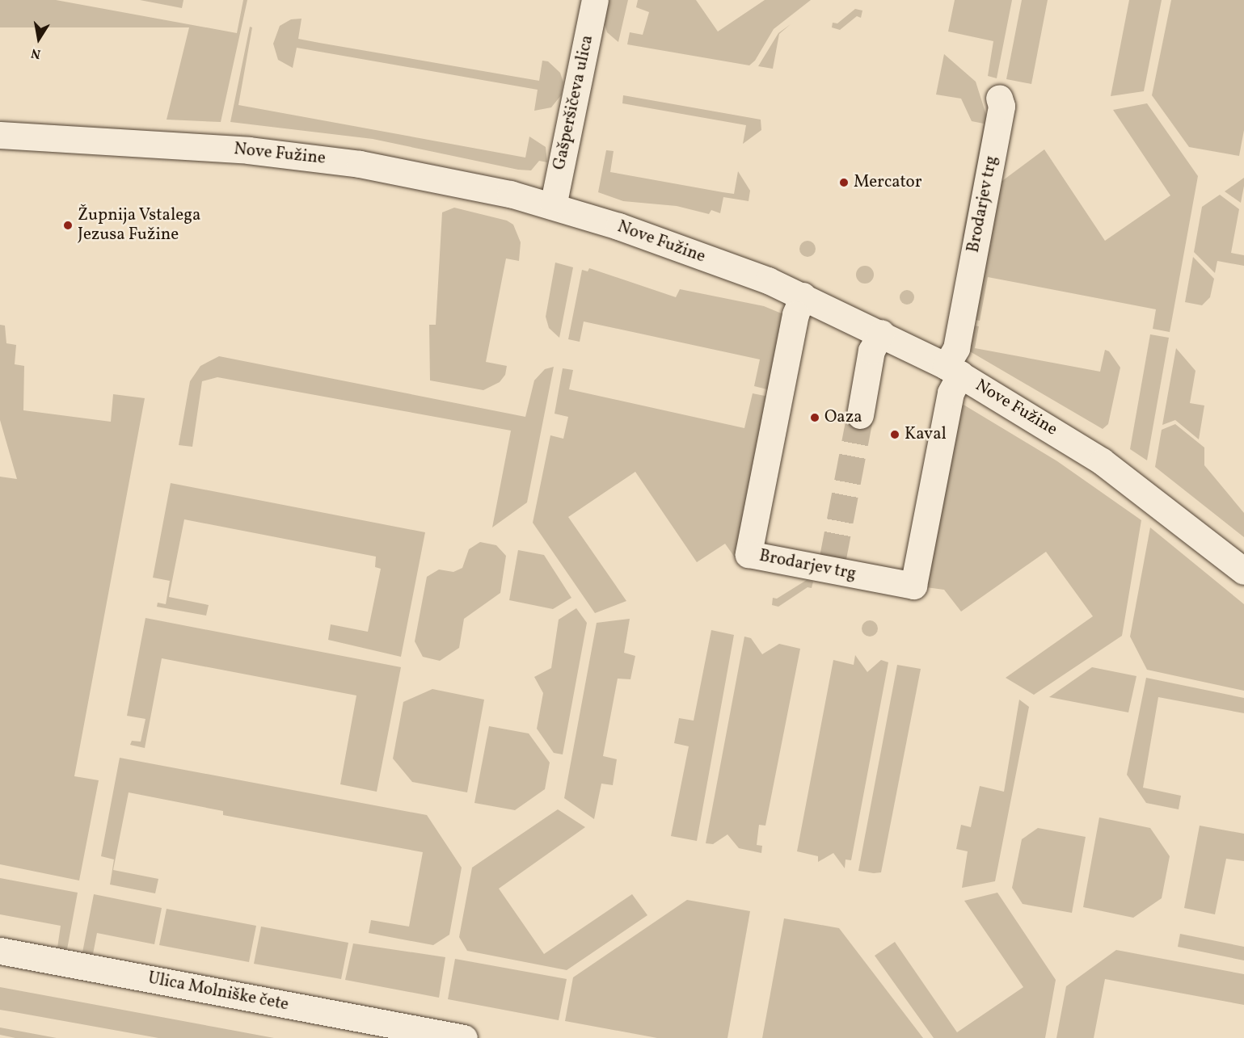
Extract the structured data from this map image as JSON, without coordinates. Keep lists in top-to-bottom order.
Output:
{
  "streets": {
    "street": [
      "Gašperšičeva ulica",
      "Nove Fužine",
      "Brodarjev trg",
      "Ulica Molniške čete"
    ]
  },
  "crossings": [
    ["Gašperšičeva ulica", "Nove Fužine"],
    ["Nove Fužine", "Brodarjev trg"]
  ],
  "places": [
    "Mercator",
    "Župnija Vstalega Jezusa Fužine",
    "Oaza",
    "Kaval"
  ],
  "north": "bottom"
}
